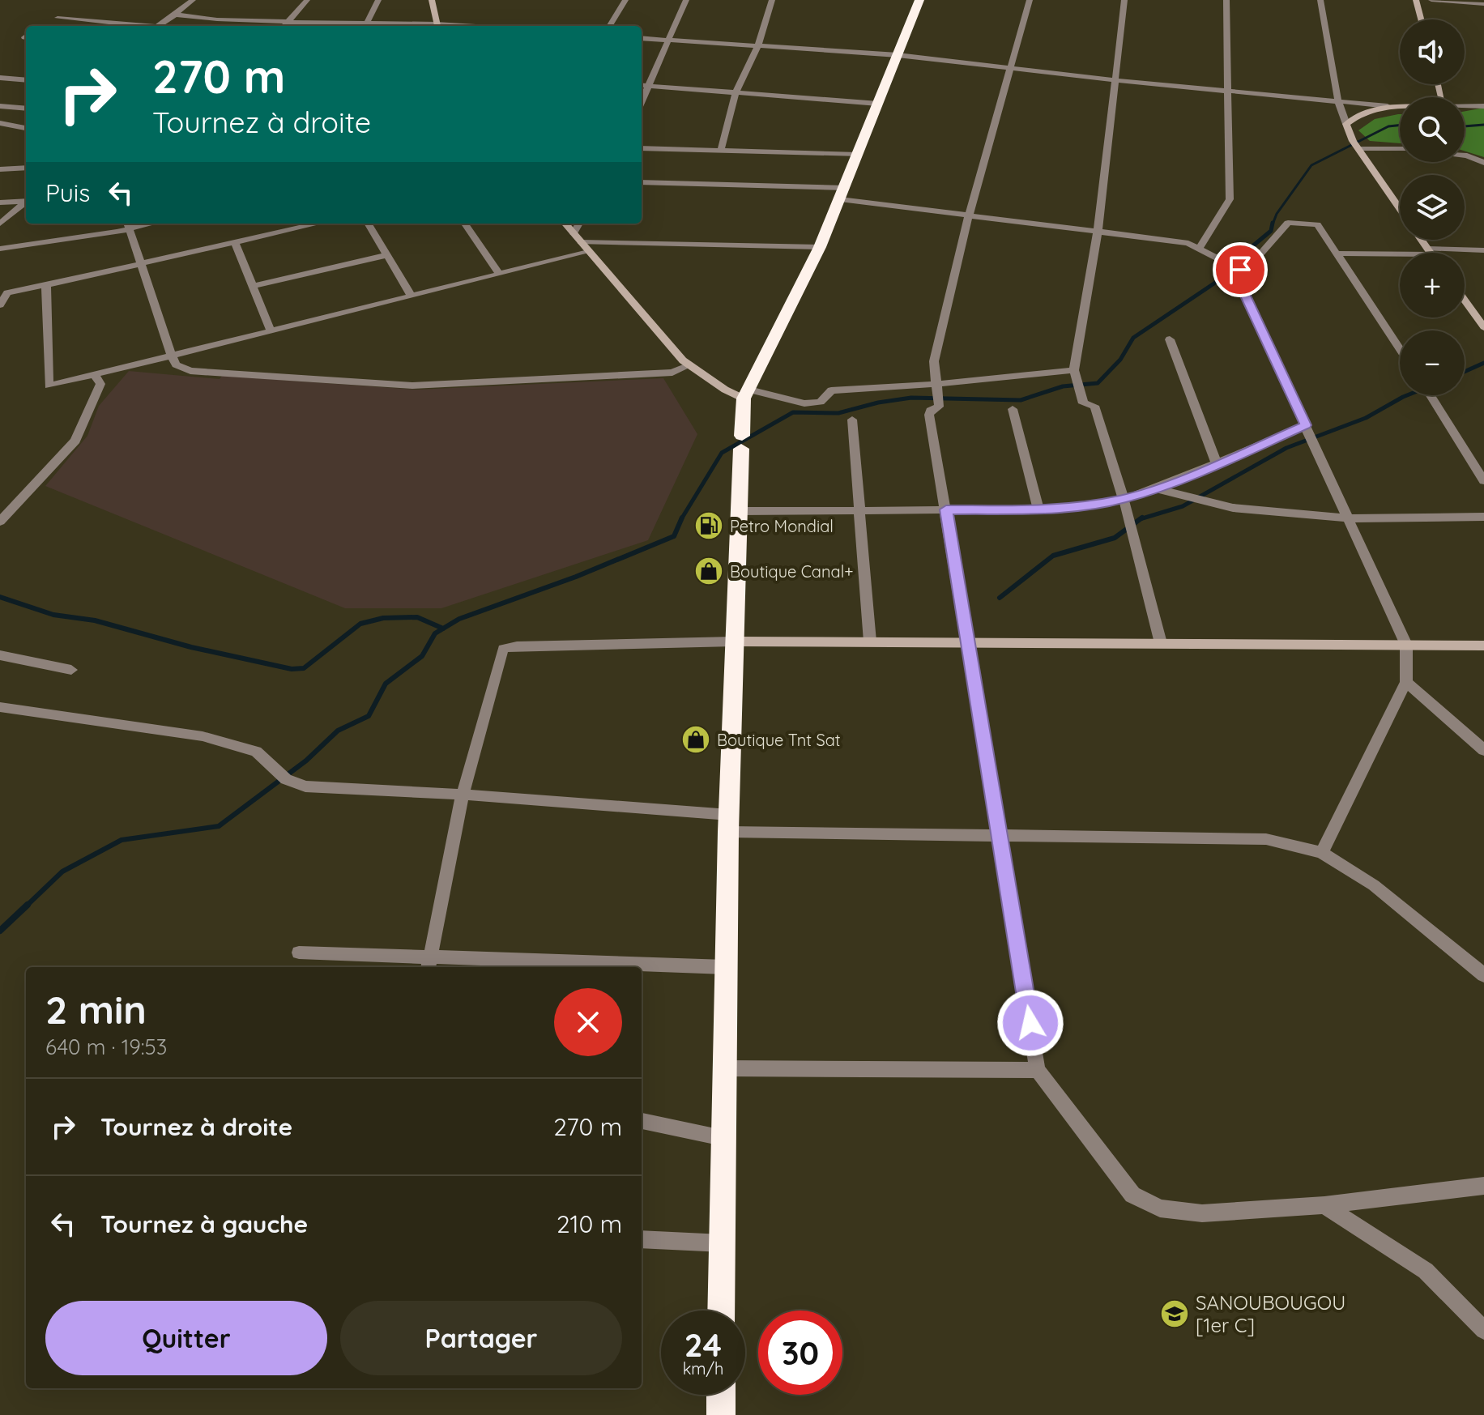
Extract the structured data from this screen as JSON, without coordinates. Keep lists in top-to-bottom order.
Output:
{
  "places": {
    "fuel station": ["Petro Mondial"],
    "shop": ["Boutique Canal+", "Boutique Tnt Sat"],
    "school or university": ["SANOUBOUGOU [1er C]"]
  },
  "page": {
    "map_buttons": ["+", "−"],
    "turn": ["270 m", "Tournez à droite"],
    "then": "Puis",
    "heading": ["2 min", "640 m · 19:53"],
    "list": [
      {
        "name": "Tournez à droite",
        "value": "270 m"
      },
      {
        "name": "Tournez à gauche",
        "value": "210 m"
      }
    ],
    "buttons": ["Quitter", "Partager"],
    "speed": "24 km/h",
    "limit": "30"
  }
}
